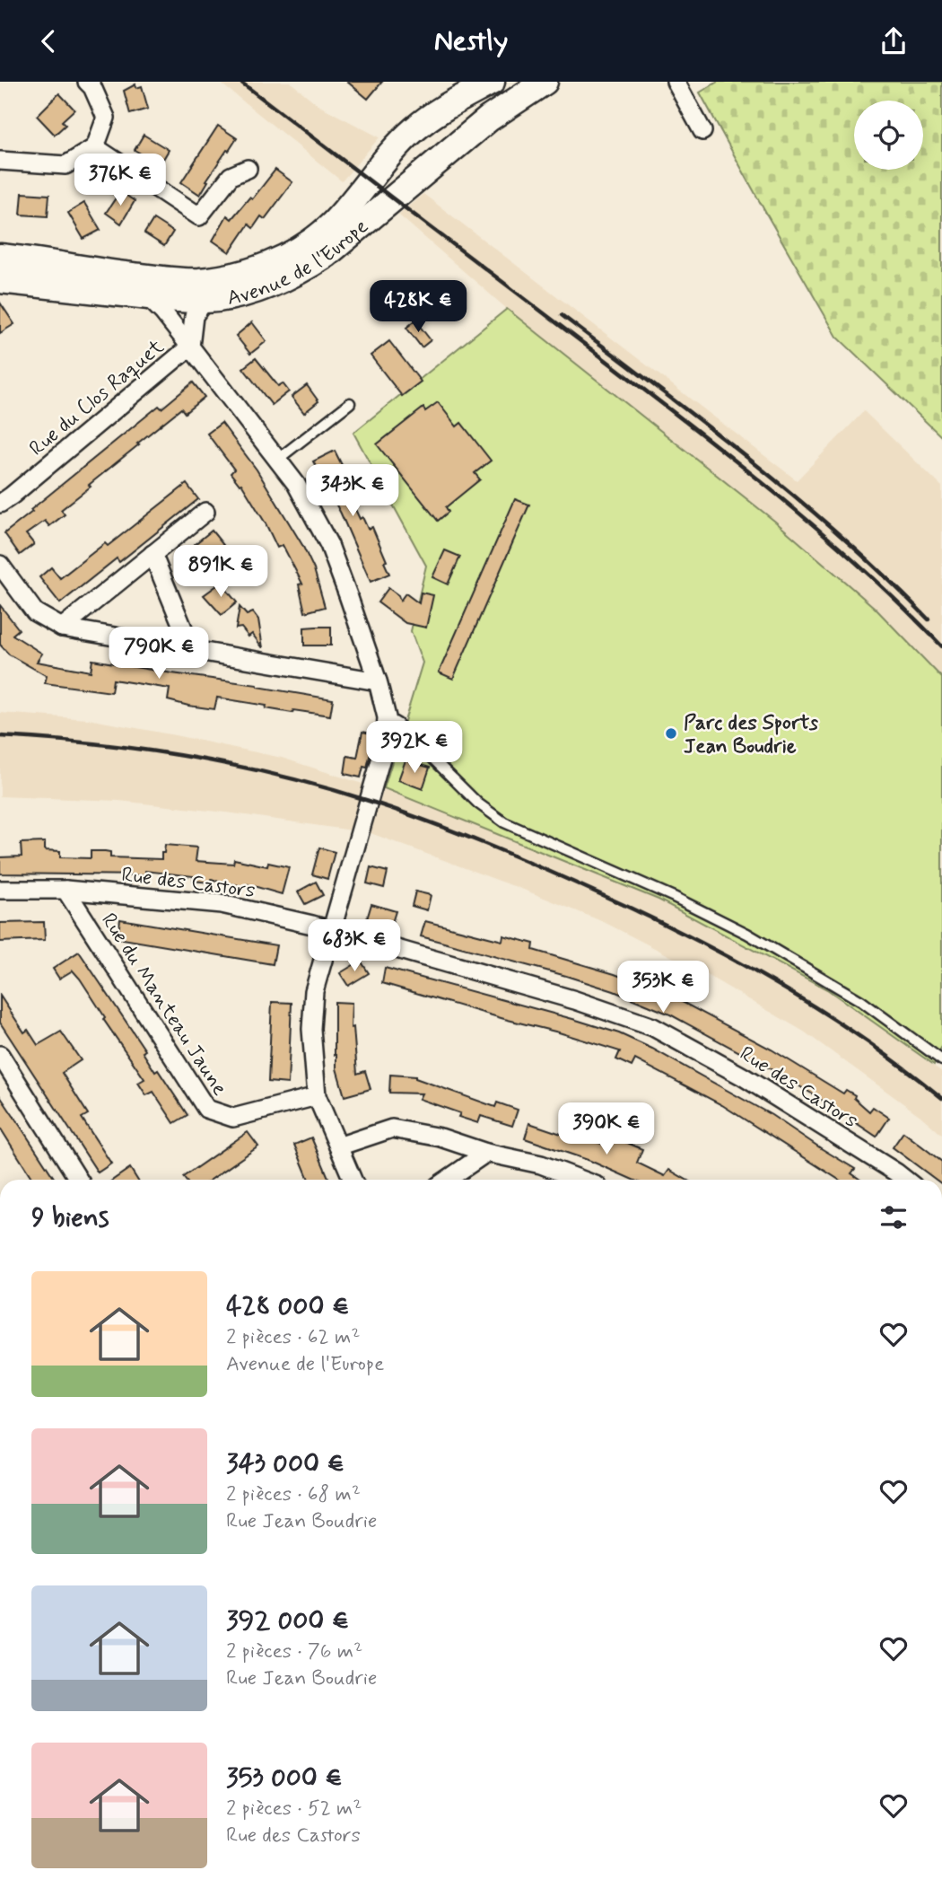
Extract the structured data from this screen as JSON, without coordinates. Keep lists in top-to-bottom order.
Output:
{
  "streets": {
    "main road": ["Avenue de l'Europe"],
    "street": ["Rue du Clos Raquet", "Rue des Castors", "Rue du Manteau Jaune"]
  },
  "crossings": [
    ["Rue des Castors", "Rue du Manteau Jaune"]
  ],
  "places": ["Parc des Sports Jean Boudrie"],
  "page": {
    "header": "Nestly",
    "price": [
      "376K €",
      "428K €",
      "343K €",
      "891K €",
      "790K €",
      "392K €",
      "683K €",
      "353K €",
      "390K €"
    ],
    "heading": "9 biens",
    "list": [
      {
        "name": "428 000 €",
        "note": "2 pièces · 62 m² · Avenue de l'Europe"
      },
      {
        "name": "343 000 €",
        "note": "2 pièces · 68 m² · Rue Jean Boudrie"
      },
      {
        "name": "392 000 €",
        "note": "2 pièces · 76 m² · Rue Jean Boudrie"
      },
      {
        "name": "353 000 €",
        "note": "2 pièces · 52 m² · Rue des Castors"
      }
    ]
  }
}
